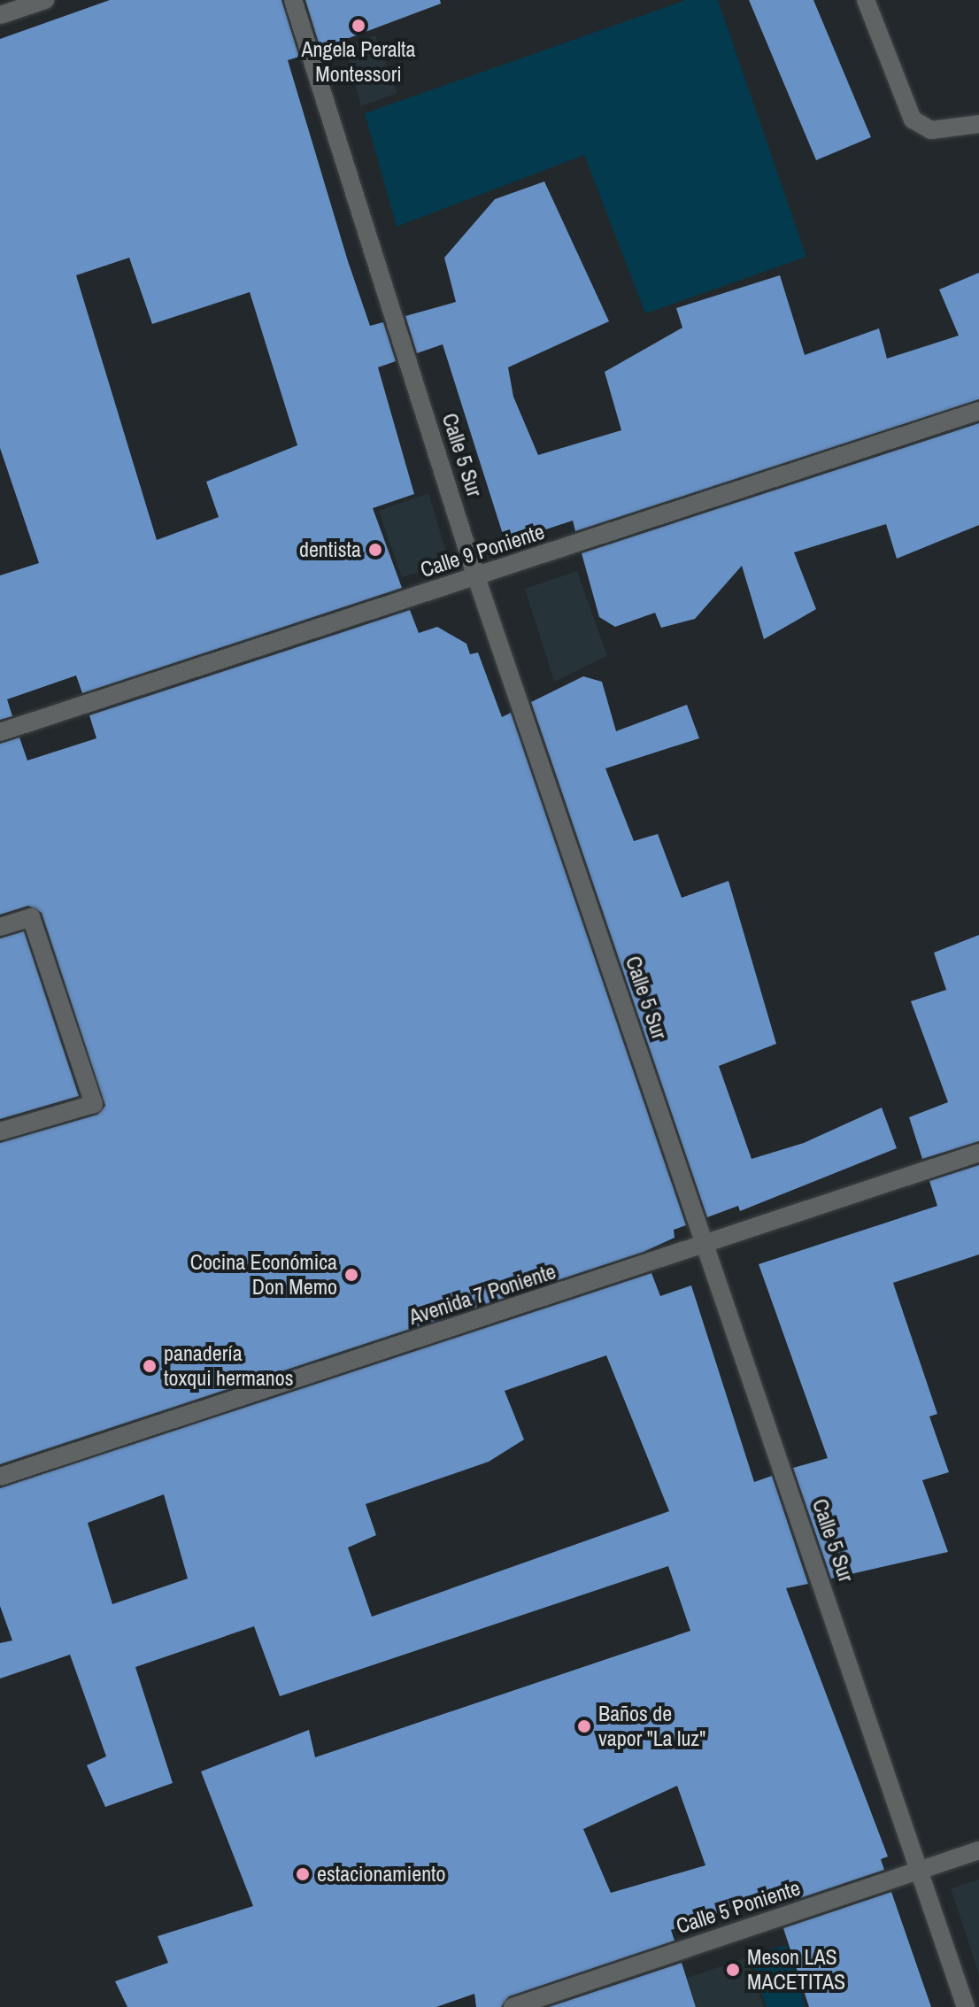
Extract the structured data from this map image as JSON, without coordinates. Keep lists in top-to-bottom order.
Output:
{
  "streets": {
    "street": [
      "Calle 5 Sur",
      "Calle 9 Poniente",
      "Avenida 7 Poniente",
      "Calle 5 Poniente"
    ]
  },
  "crossings": [
    ["Calle 5 Sur", "Calle 9 Poniente"],
    ["Calle 5 Sur", "Avenida 7 Poniente"],
    ["Calle 5 Sur", "Calle 5 Poniente"]
  ],
  "places": [
    "Angela Peralta Montessori",
    "dentista",
    "Cocina Económica Don Memo",
    "panadería toxqui hermanos",
    "Baños de vapor \"La luz\"",
    "estacionamiento",
    "Meson LAS MACETITAS"
  ]
}
